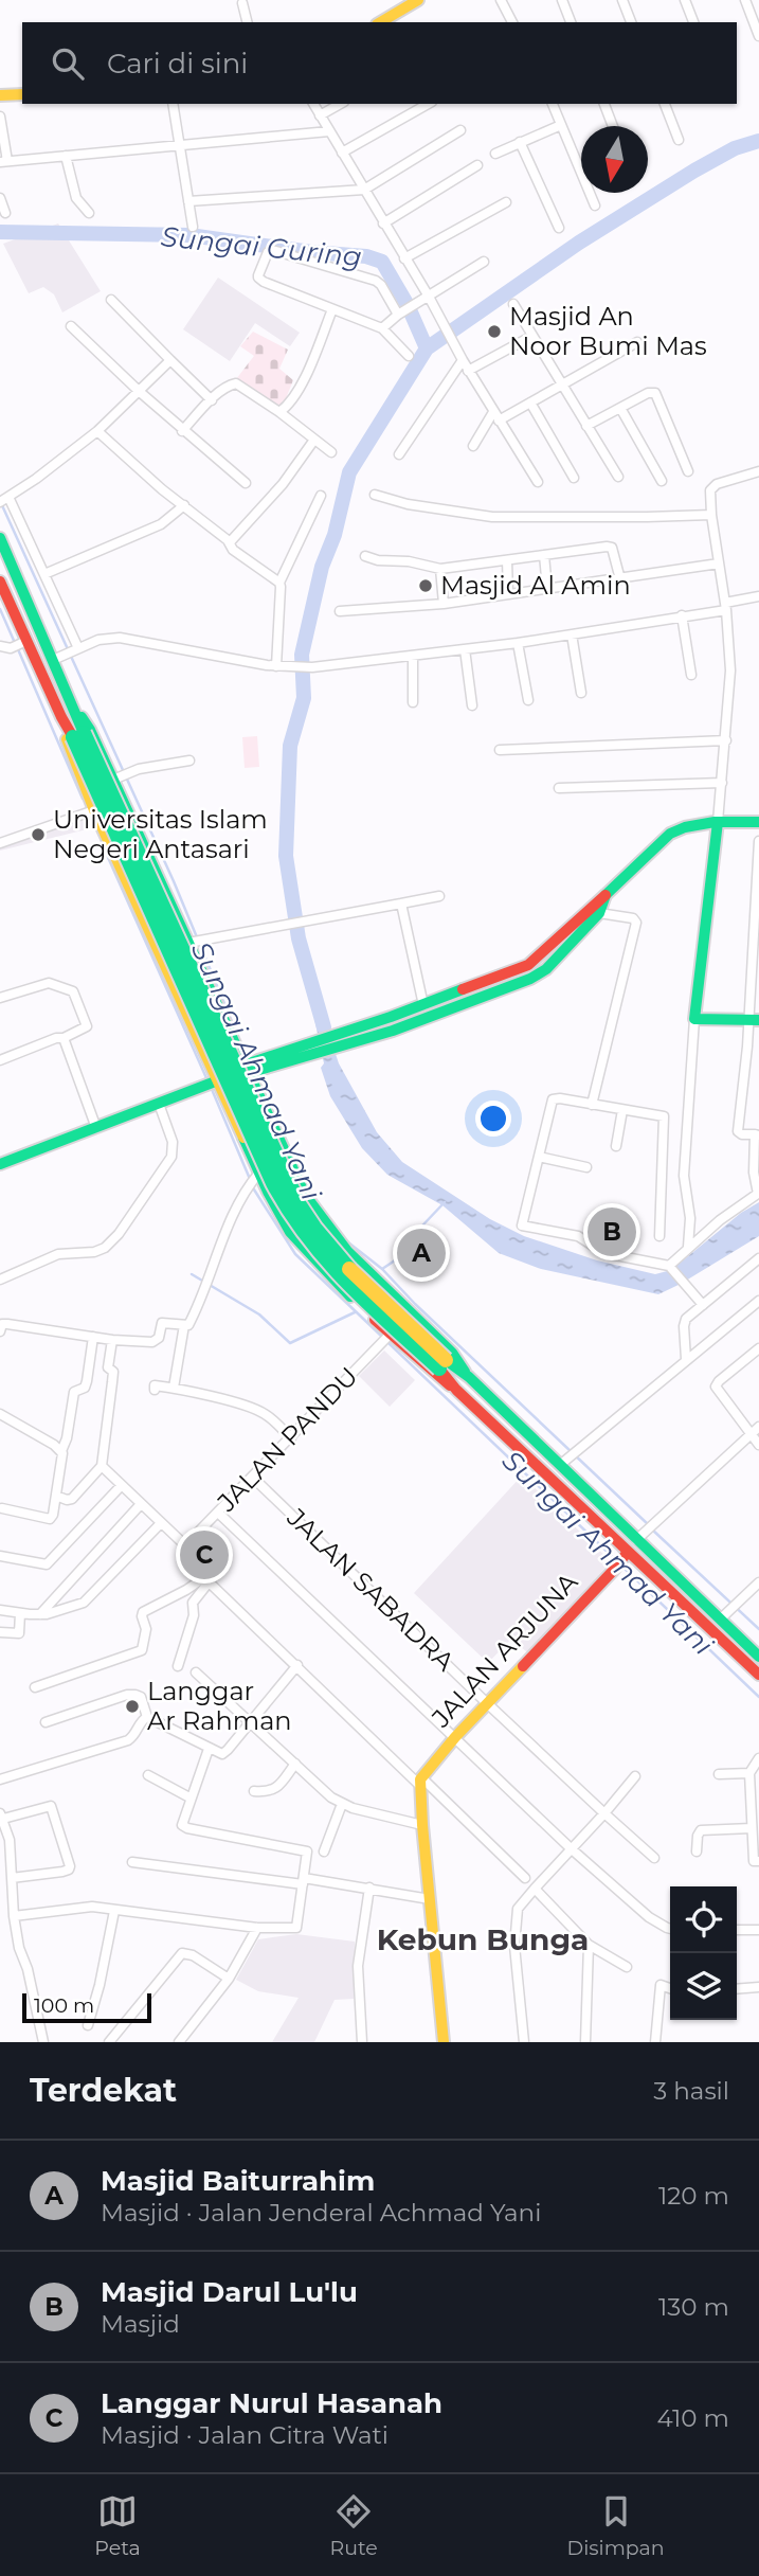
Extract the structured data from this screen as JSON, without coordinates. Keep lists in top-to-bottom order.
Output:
{
  "streets": {
    "main road": ["JALAN ARJUNA"],
    "street": ["JALAN PANDU", "JALAN SABADRA"]
  },
  "crossings": [
    ["JALAN PANDU", "JALAN SABADRA"],
    ["JALAN SABADRA", "JALAN ARJUNA"]
  ],
  "districts": ["Kebun Bunga"],
  "water": ["Sungai Guring", "Sungai Ahmad Yani"],
  "places": [
    "Masjid An Noor Bumi Mas",
    "Masjid Al Amin",
    "Universitas Islam Negeri Antasari",
    "Langgar Ar Rahman"
  ],
  "scale_bar": "100 m",
  "north": "bottom",
  "page": {
    "search": "Cari di sini",
    "pins": ["B", "A", "C"],
    "scale": "100 m",
    "heading": ["Terdekat", "3 hasil"],
    "list": [
      {
        "mark": "A",
        "name": "Masjid Baiturrahim",
        "note": "Masjid · Jalan Jenderal Achmad Yani",
        "value": "120 m"
      },
      {
        "mark": "B",
        "name": "Masjid Darul Lu'lu",
        "note": "Masjid",
        "value": "130 m"
      },
      {
        "mark": "C",
        "name": "Langgar Nurul Hasanah",
        "note": "Masjid · Jalan Citra Wati",
        "value": "410 m"
      }
    ],
    "nav": ["Peta", "Rute", "Disimpan"]
  }
}
